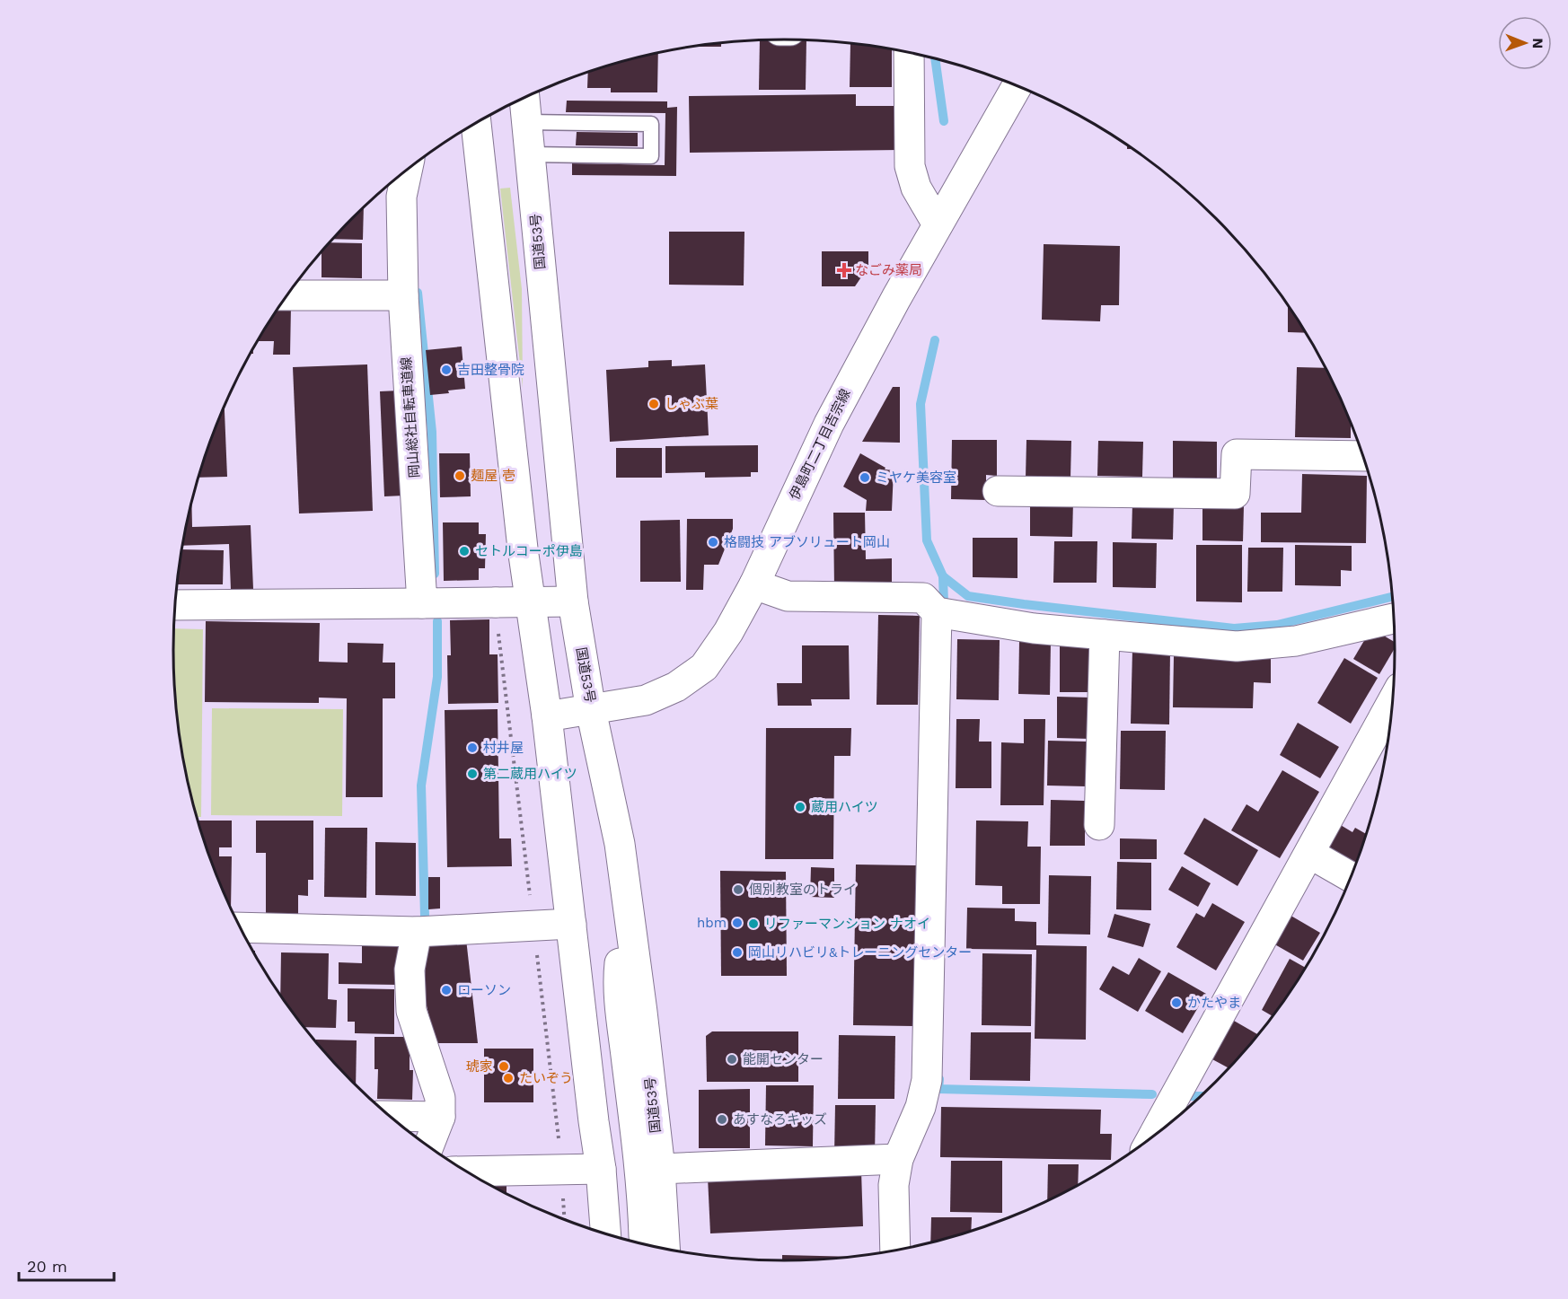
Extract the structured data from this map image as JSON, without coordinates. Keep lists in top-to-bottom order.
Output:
{
  "streets": {
    "main road": ["国道53号", "岡山総社自転車道線", "伊島町二丁目吉宗線"]
  },
  "crossings": [
    ["国道53号", "伊島町二丁目吉宗線"]
  ],
  "places": {
    "health": ["なごみ薬局"],
    "other": [
      "吉田整骨院",
      "しゃぶ葉",
      "麺屋 壱",
      "ミヤケ美容室",
      "格闘技 アブソリュート岡山",
      "セトルコーポ伊島",
      "村井屋",
      "第二蔵用ハイツ",
      "蔵用ハイツ",
      "個別教室のトライ",
      "hbm",
      "リファーマンション ナオイ",
      "岡山リハビリ&トレーニングセンター",
      "ローソン",
      "かたやま",
      "能開センター",
      "琥家",
      "たいぞう",
      "あすなろキッズ"
    ]
  },
  "scale_bar": "20 m",
  "north": "right"
}
